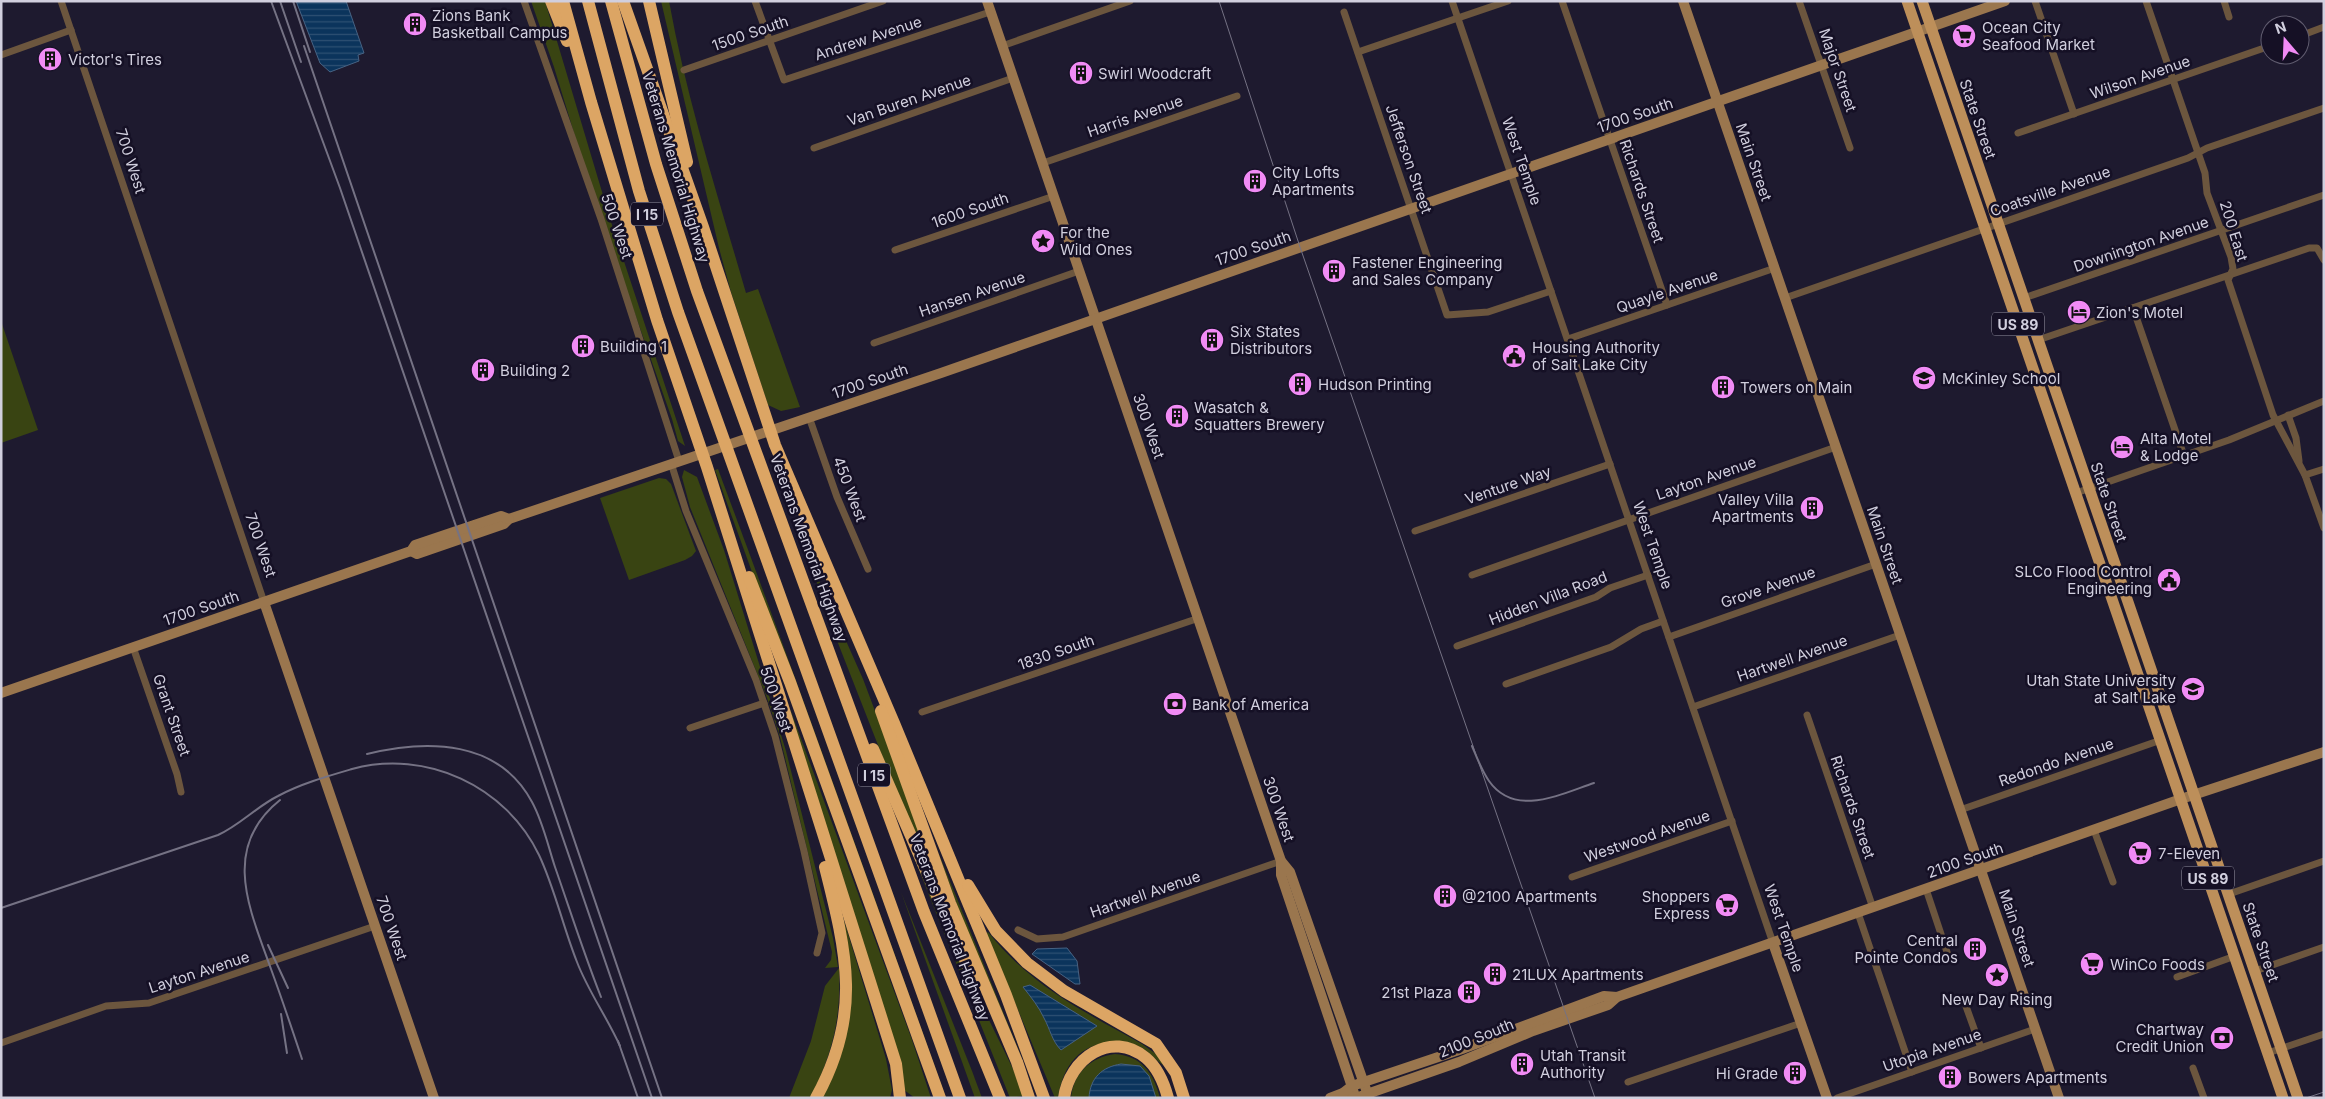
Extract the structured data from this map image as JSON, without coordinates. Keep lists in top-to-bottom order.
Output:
{
  "streets": {
    "highway": ["Veterans Memorial Highway", "I 15"],
    "main road": ["State Street", "US 89"],
    "street": [
      "1500 South",
      "Andrew Avenue",
      "Major Street",
      "Wilson Avenue",
      "Van Buren Avenue",
      "1700 South",
      "Harris Avenue",
      "Jefferson Street",
      "700 West",
      "West Temple",
      "Main Street",
      "Richards Street",
      "Coatsville Avenue",
      "1600 South",
      "500 West",
      "200 East",
      "Downington Avenue",
      "Quayle Avenue",
      "Hansen Avenue",
      "300 West",
      "Layton Avenue",
      "Venture Way",
      "450 West",
      "Grove Avenue",
      "Hidden Villa Road",
      "1830 South",
      "Hartwell Avenue",
      "Grant Street",
      "Redondo Avenue",
      "Westwood Avenue",
      "2100 South",
      "Utopia Avenue"
    ]
  },
  "crossings": [
    ["1500 South", "Andrew Avenue"],
    ["Andrew Avenue", "300 West"],
    ["Major Street", "1700 South"],
    ["Wilson Avenue", "200 East"],
    ["Van Buren Avenue", "300 West"],
    ["1700 South", "State Street"],
    ["1700 South", "Jefferson Street"],
    ["1700 South", "700 West"],
    ["1700 South", "West Temple"],
    ["1700 South", "Main Street"],
    ["1700 South", "Richards Street"],
    ["1700 South", "500 West"],
    ["1700 South", "300 West"],
    ["1700 South", "450 West"],
    ["1700 South", "Grant Street"],
    ["Harris Avenue", "300 West"],
    ["State Street", "Coatsville Avenue"],
    ["State Street", "Downington Avenue"],
    ["State Street", "Redondo Avenue"],
    ["State Street", "2100 South"],
    ["Jefferson Street", "West Temple"],
    ["700 West", "Layton Avenue"],
    ["West Temple", "Quayle Avenue"],
    ["West Temple", "Layton Avenue"],
    ["West Temple", "Venture Way"],
    ["West Temple", "Grove Avenue"],
    ["West Temple", "Hidden Villa Road"],
    ["West Temple", "Hartwell Avenue"],
    ["West Temple", "Westwood Avenue"],
    ["West Temple", "2100 South"],
    ["West Temple", "Utopia Avenue"],
    ["Main Street", "Coatsville Avenue"],
    ["Main Street", "Quayle Avenue"],
    ["Main Street", "Layton Avenue"],
    ["Main Street", "Grove Avenue"],
    ["Main Street", "Hartwell Avenue"],
    ["Main Street", "Redondo Avenue"],
    ["Main Street", "2100 South"],
    ["Main Street", "Utopia Avenue"],
    ["Richards Street", "Quayle Avenue"],
    ["Richards Street", "2100 South"],
    ["Coatsville Avenue", "200 East"],
    ["1600 South", "300 West"],
    ["200 East", "Downington Avenue"],
    ["Hansen Avenue", "300 West"],
    ["300 West", "1830 South"],
    ["300 West", "Hartwell Avenue"],
    ["300 West", "2100 South"]
  ],
  "places": {
    "building": [
      "Zions Bank Basketball Campus",
      "Victor's Tires",
      "Swirl Woodcraft",
      "City Lofts Apartments",
      "Fastener Engineering and Sales Company",
      "Six States Distributors",
      "Building 1",
      "Building 2",
      "Hudson Printing",
      "Towers on Main",
      "Wasatch & Squatters Brewery",
      "Valley Villa Apartments",
      "@2100 Apartments",
      "Central Pointe Condos",
      "21LUX Apartments",
      "21st Plaza",
      "Utah Transit Authority",
      "Hi Grade",
      "Bowers Apartments"
    ],
    "supermarket": [
      "Ocean City Seafood Market",
      "7-Eleven",
      "Shoppers Express",
      "WinCo Foods"
    ],
    "place": ["For the Wild Ones", "New Day Rising"],
    "hotel": ["Zion's Motel", "Alta Motel & Lodge"],
    "public building": ["Housing Authority of Salt Lake City", "SLCo Flood Control Engineering"],
    "school or university": ["McKinley School", "Utah State University at Salt Lake"],
    "bank": ["Bank of America", "Chartway Credit Union"]
  },
  "north": "top"
}
